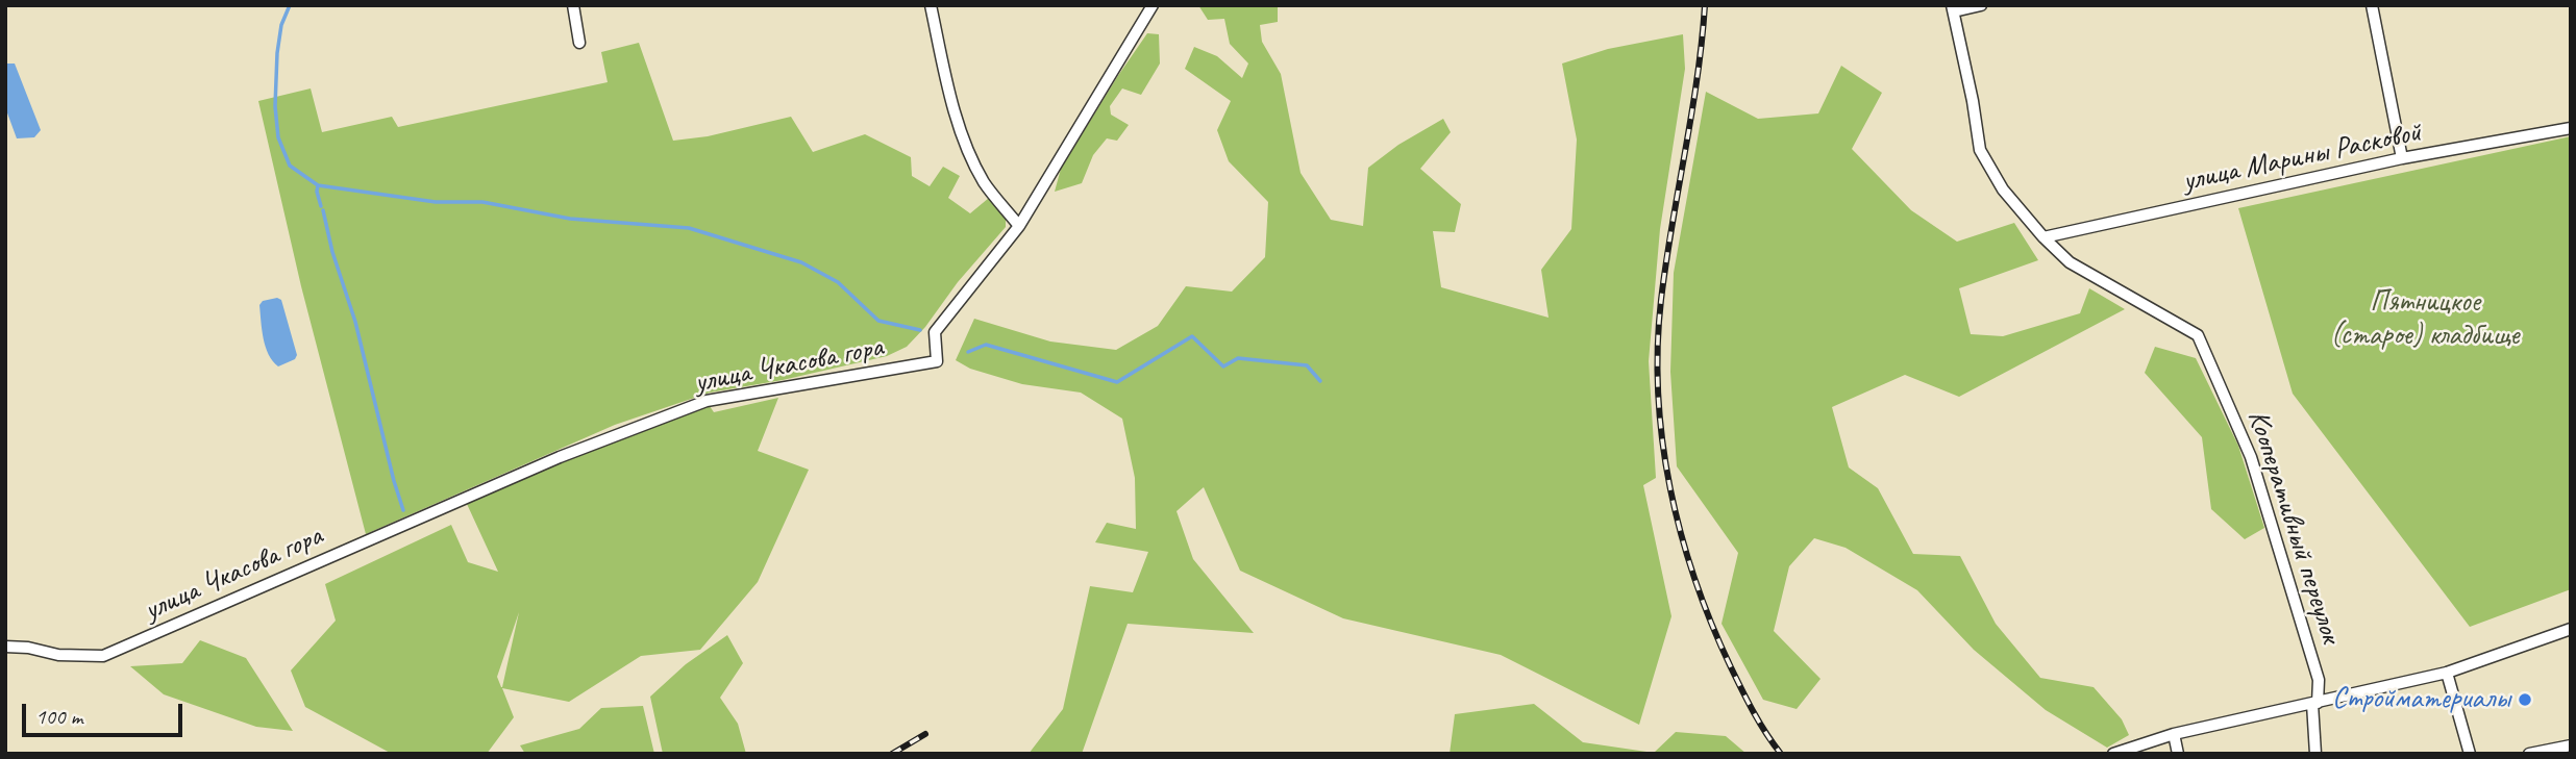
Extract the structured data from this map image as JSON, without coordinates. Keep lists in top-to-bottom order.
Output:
{
  "streets": {
    "street": ["улица Марины Расковой", "улица Чкасова гора", "Кооперативный переулок"]
  },
  "crossings": [
    ["улица Марины Расковой", "Кооперативный переулок"]
  ],
  "parks": ["Пятницкое (старое) кладбище"],
  "places": ["Стройматериалы"],
  "scale_bar": "100 m"
}
